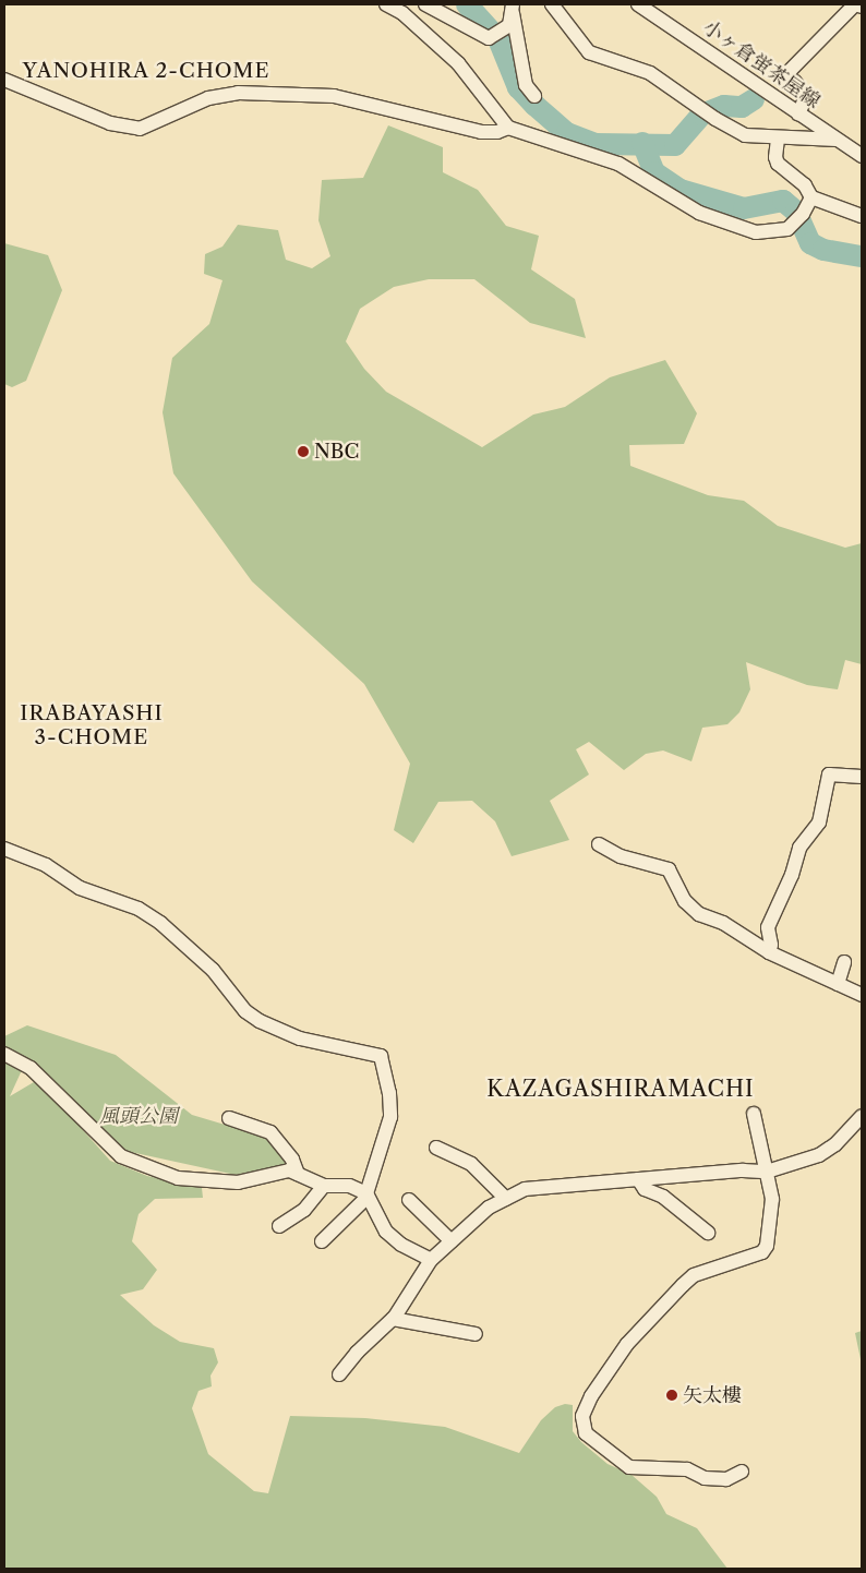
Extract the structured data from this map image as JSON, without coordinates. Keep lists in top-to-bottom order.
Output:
{
  "streets": {
    "street": ["小ヶ倉蛍茶屋線"]
  },
  "districts": ["YANOHIRA 2-CHOME", "IRABAYASHI 3-CHOME", "KAZAGASHIRAMACHI"],
  "parks": ["風頭公園"],
  "places": ["NBC", "矢太樓"]
}
